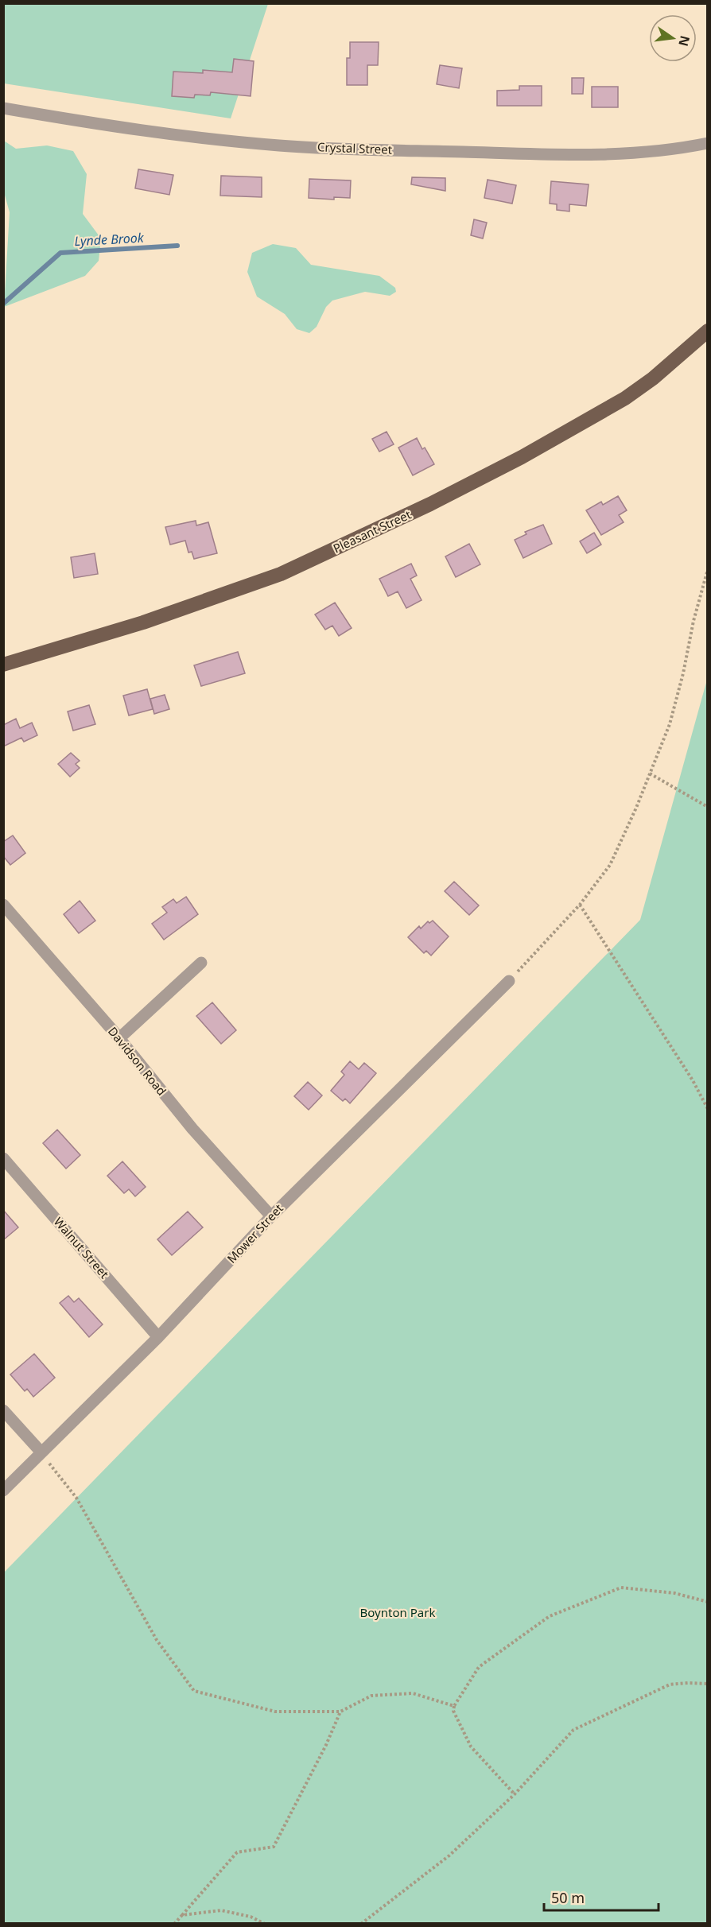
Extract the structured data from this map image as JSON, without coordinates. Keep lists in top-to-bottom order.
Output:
{
  "streets": {
    "main road": ["Pleasant Street"],
    "street": [
      "Crystal Street",
      "Davidson Road",
      "Mower Street",
      "Walnut Street"
    ]
  },
  "crossings": [
    ["Davidson Road", "Mower Street"],
    ["Mower Street", "Walnut Street"]
  ],
  "water": ["Lynde Brook"],
  "parks": ["Boynton Park"],
  "scale_bar": "50 m",
  "north": "right"
}
